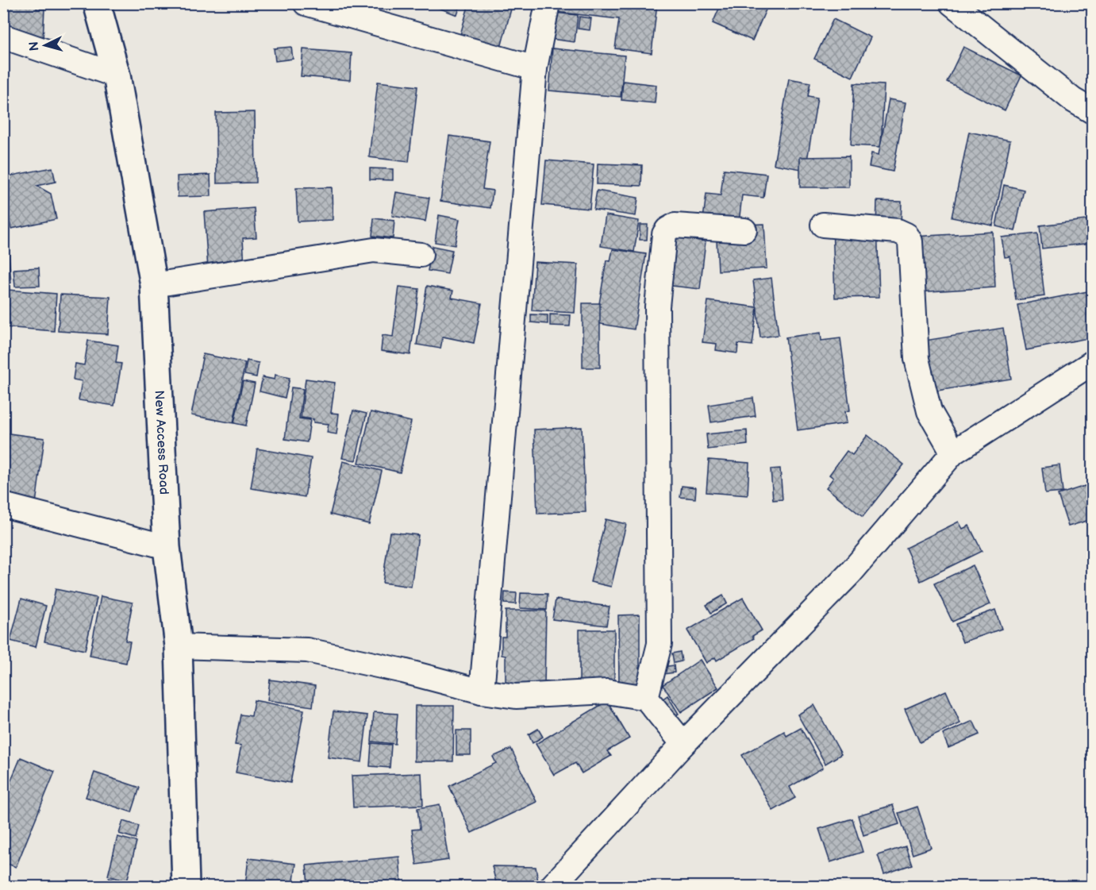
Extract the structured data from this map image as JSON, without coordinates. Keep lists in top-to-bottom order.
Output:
{
  "streets": {
    "main road": ["New Access Road"]
  },
  "north": "left"
}
